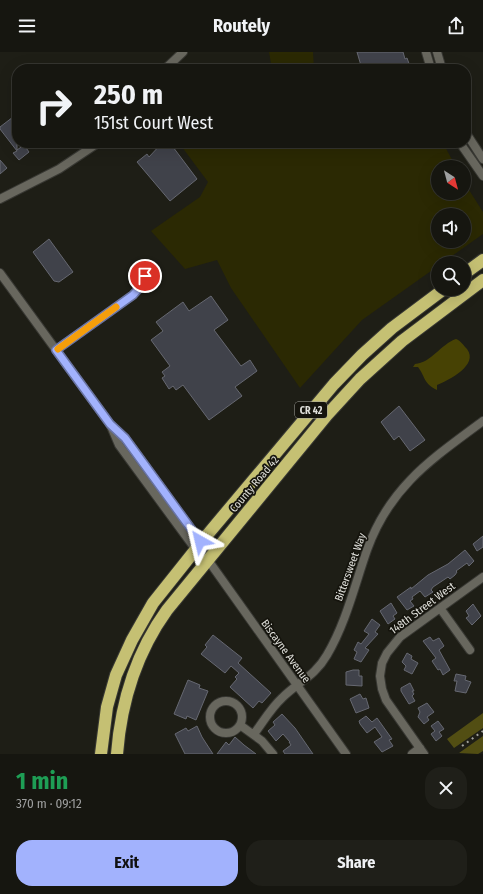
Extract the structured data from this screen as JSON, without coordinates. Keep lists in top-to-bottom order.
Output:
{
  "streets": {
    "highway": ["CR 42", "County Road 42"],
    "street": ["Bittersweet Way", "148th Street West", "Biscayne Avenue"]
  },
  "crossings": [
    ["County Road 42", "Biscayne Avenue"],
    ["Bittersweet Way", "Biscayne Avenue"]
  ],
  "north": "bottom right",
  "page": {
    "header": "Routely",
    "turn": ["250 m", "151st Court West"],
    "heading": ["1 min", "370 m · 09:12"],
    "buttons": ["Exit", "Share"]
  }
}
